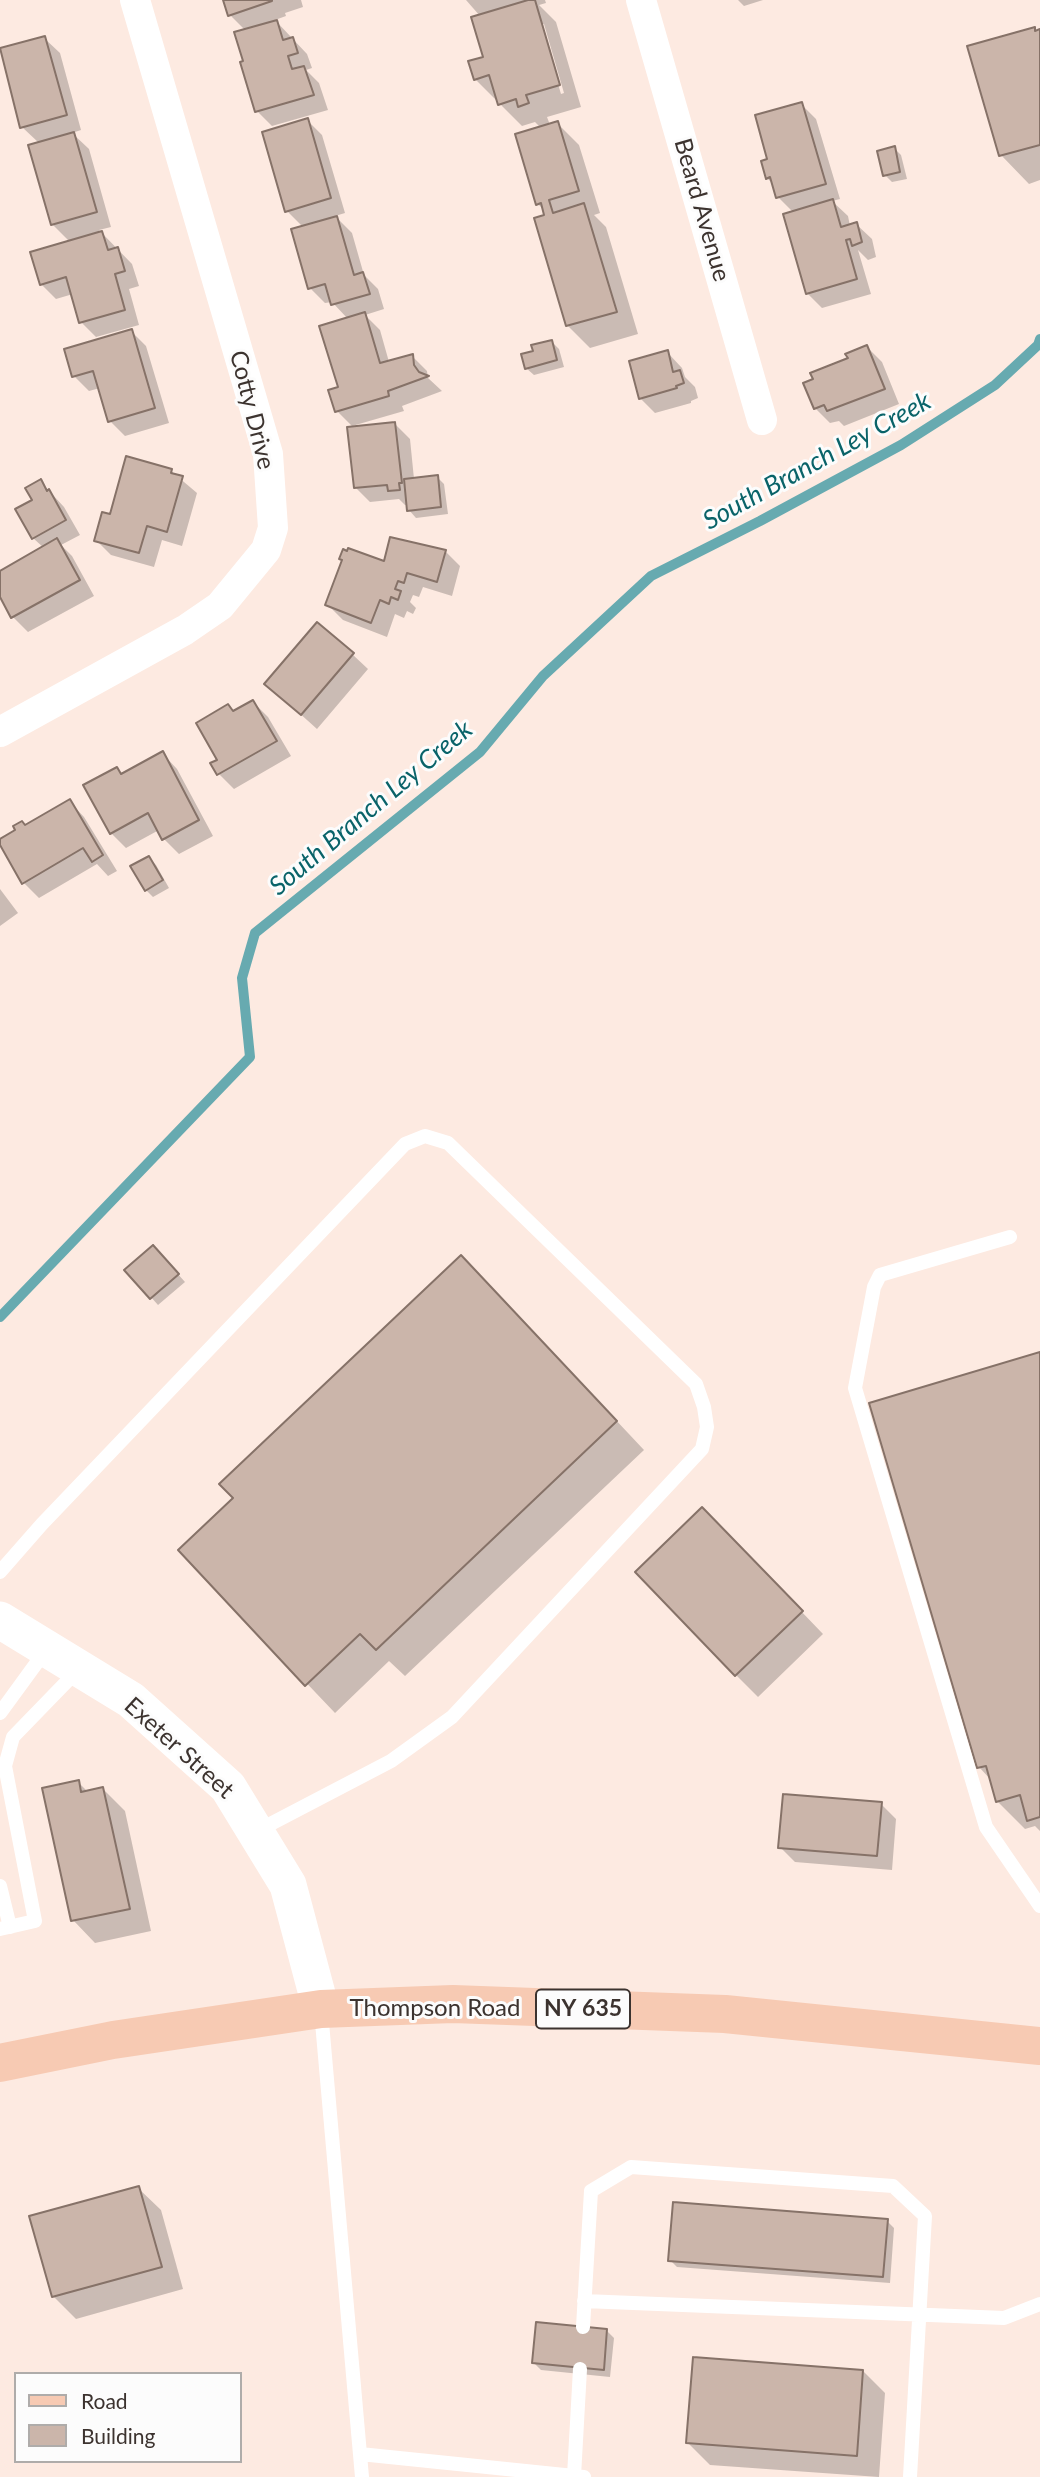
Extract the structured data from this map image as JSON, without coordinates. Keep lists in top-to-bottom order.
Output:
{
  "streets": {
    "main road": ["Thompson Road", "NY 635"],
    "street": ["Beard Avenue", "Cotty Drive", "Exeter Street"]
  },
  "crossings": [
    ["Exeter Street", "Thompson Road"]
  ],
  "water": ["South Branch Ley Creek"],
  "legend": ["Road", "Building"]
}
